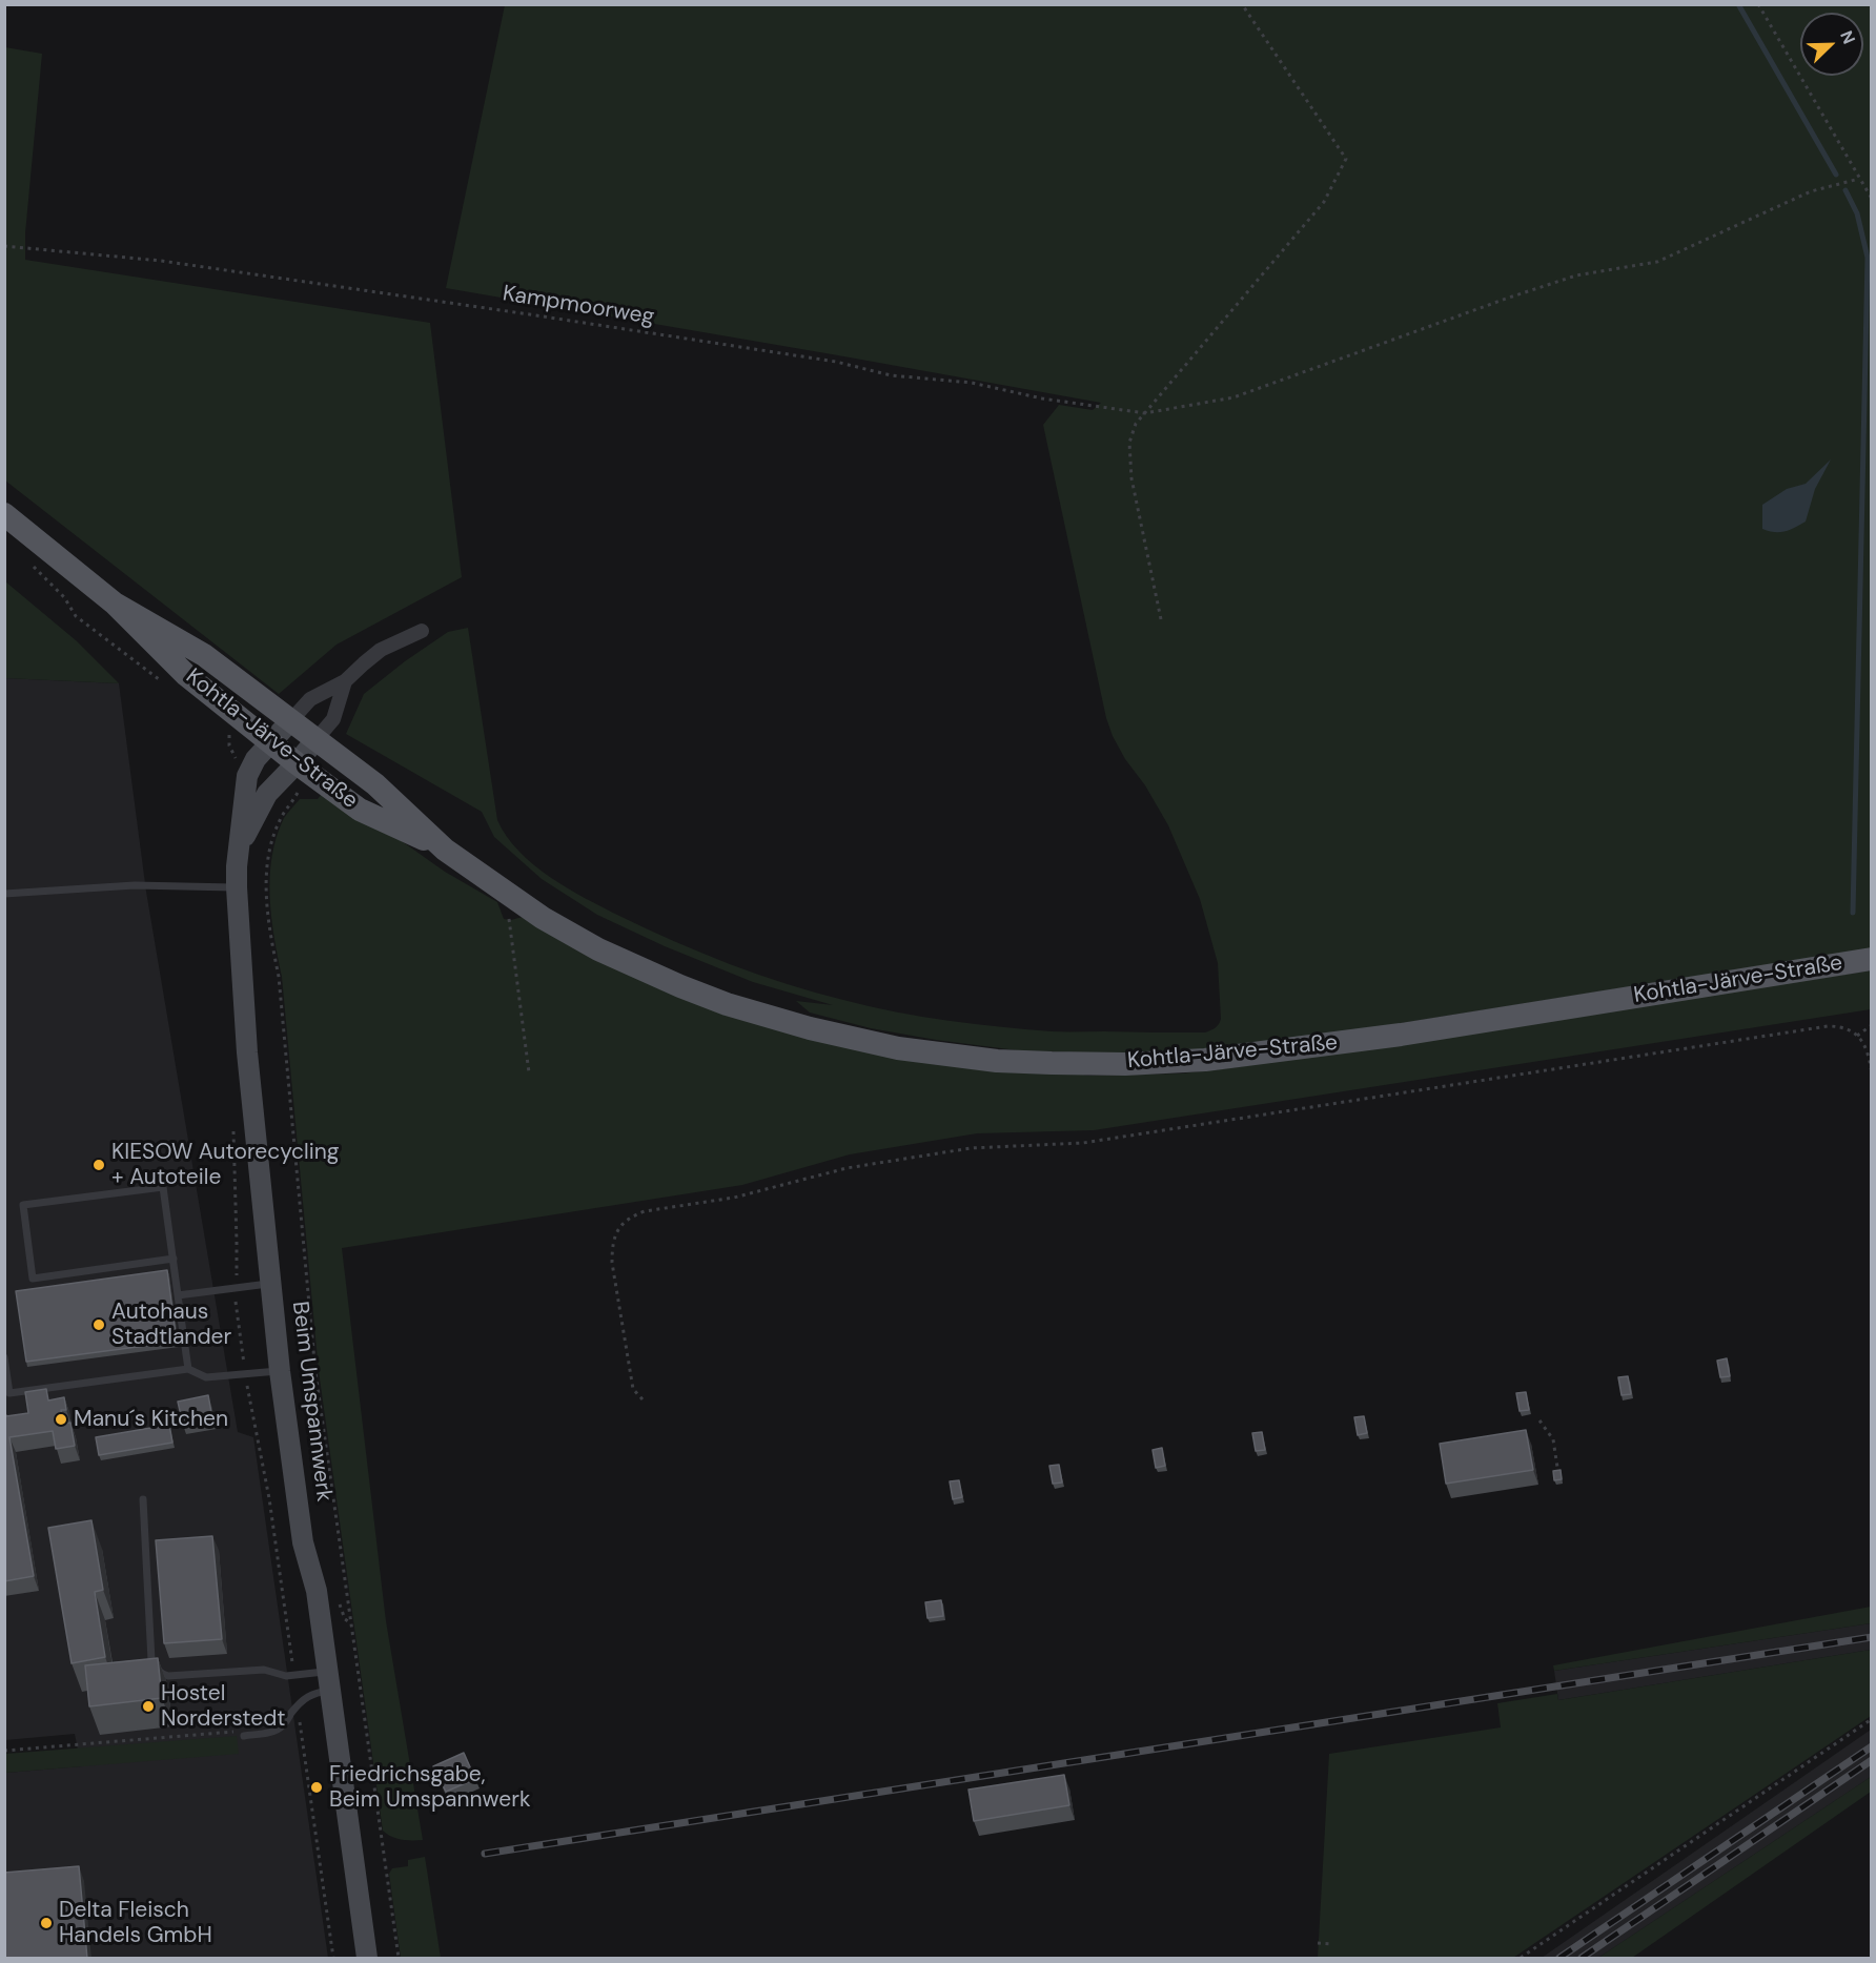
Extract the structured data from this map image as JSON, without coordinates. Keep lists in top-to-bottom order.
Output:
{
  "streets": {
    "main road": ["Kohtla-Järve-Straße"],
    "street": ["Beim Umspannwerk"],
    "path": ["Kampmoorweg"]
  },
  "crossings": [
    ["Kohtla-Järve-Straße", "Beim Umspannwerk"]
  ],
  "places": [
    "KIESOW Autorecycling + Autoteile",
    "Autohaus Stadtlander",
    "Manu´s Kitchen",
    "Hostel Norderstedt",
    "Friedrichsgabe, Beim Umspannwerk",
    "Delta Fleisch Handels GmbH"
  ],
  "north": "top right"
}
